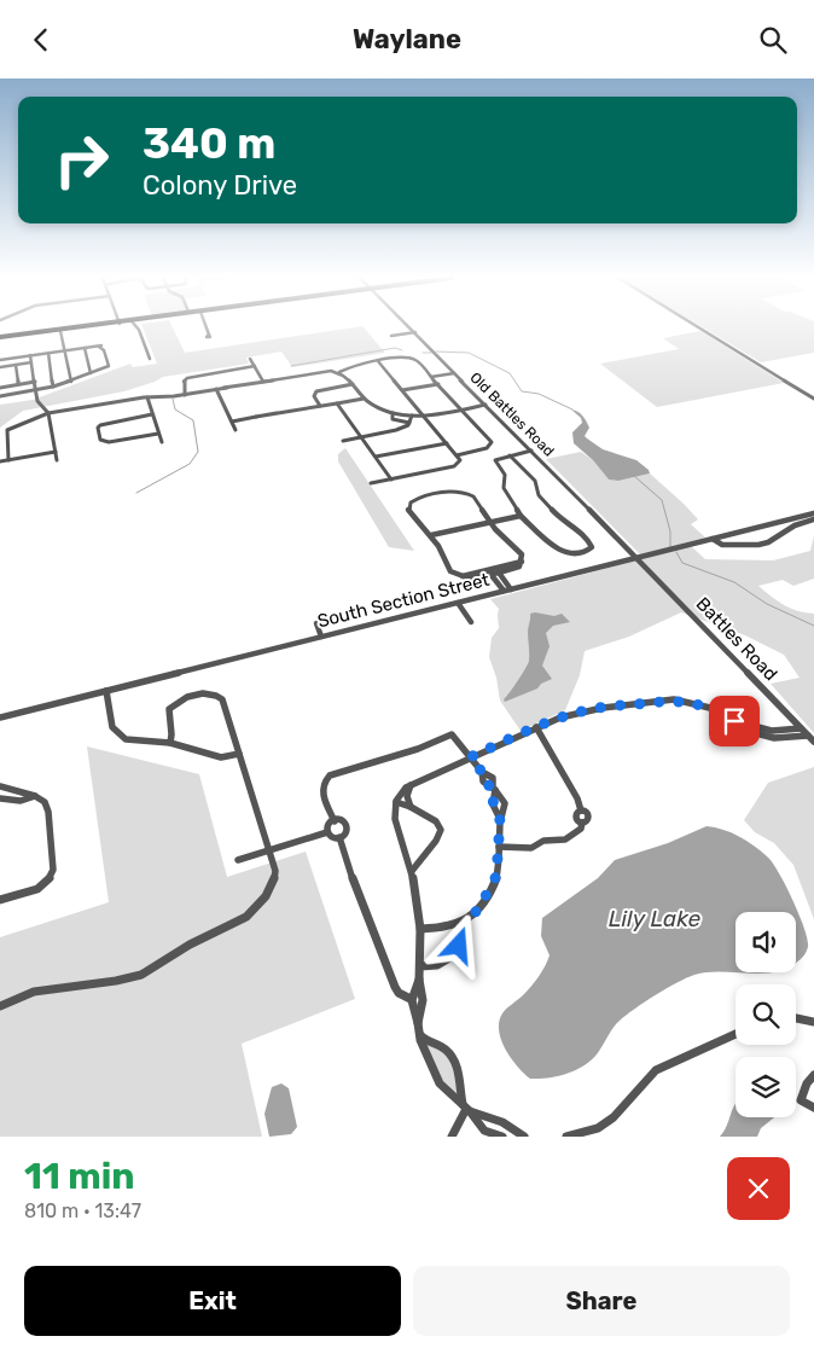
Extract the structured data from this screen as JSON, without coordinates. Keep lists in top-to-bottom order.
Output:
{
  "streets": {
    "street": ["Old Battles Road", "South Section Street", "Battles Road"]
  },
  "crossings": [
    ["Old Battles Road", "South Section Street"],
    ["Old Battles Road", "Battles Road"],
    ["South Section Street", "Battles Road"]
  ],
  "water": ["Lily Lake"],
  "page": {
    "header": "Waylane",
    "turn": ["340 m", "Colony Drive"],
    "heading": ["11 min", "810 m · 13:47"],
    "buttons": ["Exit", "Share"]
  }
}
